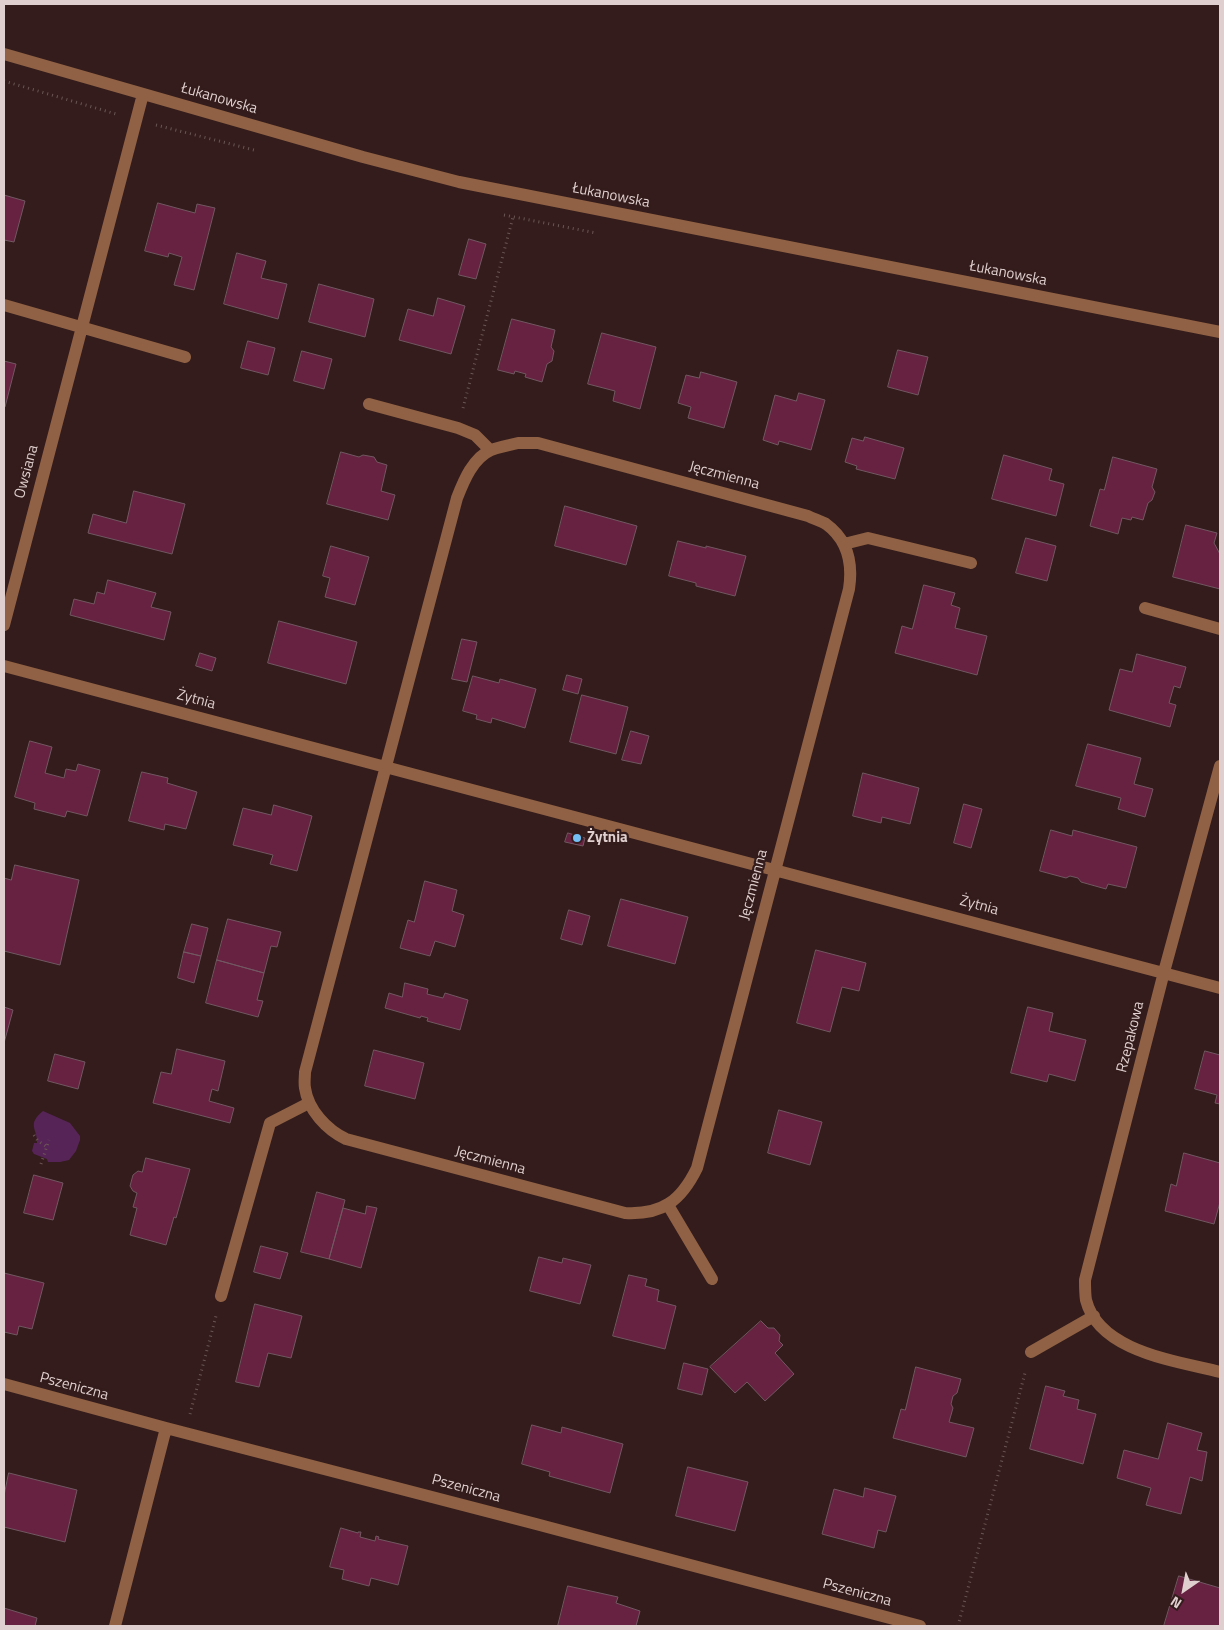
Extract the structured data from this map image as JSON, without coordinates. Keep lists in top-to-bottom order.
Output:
{
  "streets": {
    "street": [
      "Łukanowska",
      "Owsiana",
      "Jęczmienna",
      "Żytnia",
      "Rzepakowa",
      "Pszeniczna"
    ]
  },
  "crossings": [
    ["Łukanowska", "Owsiana"],
    ["Jęczmienna", "Żytnia"],
    ["Żytnia", "Rzepakowa"]
  ],
  "places": ["Żytnia"],
  "north": "bottom left"
}
